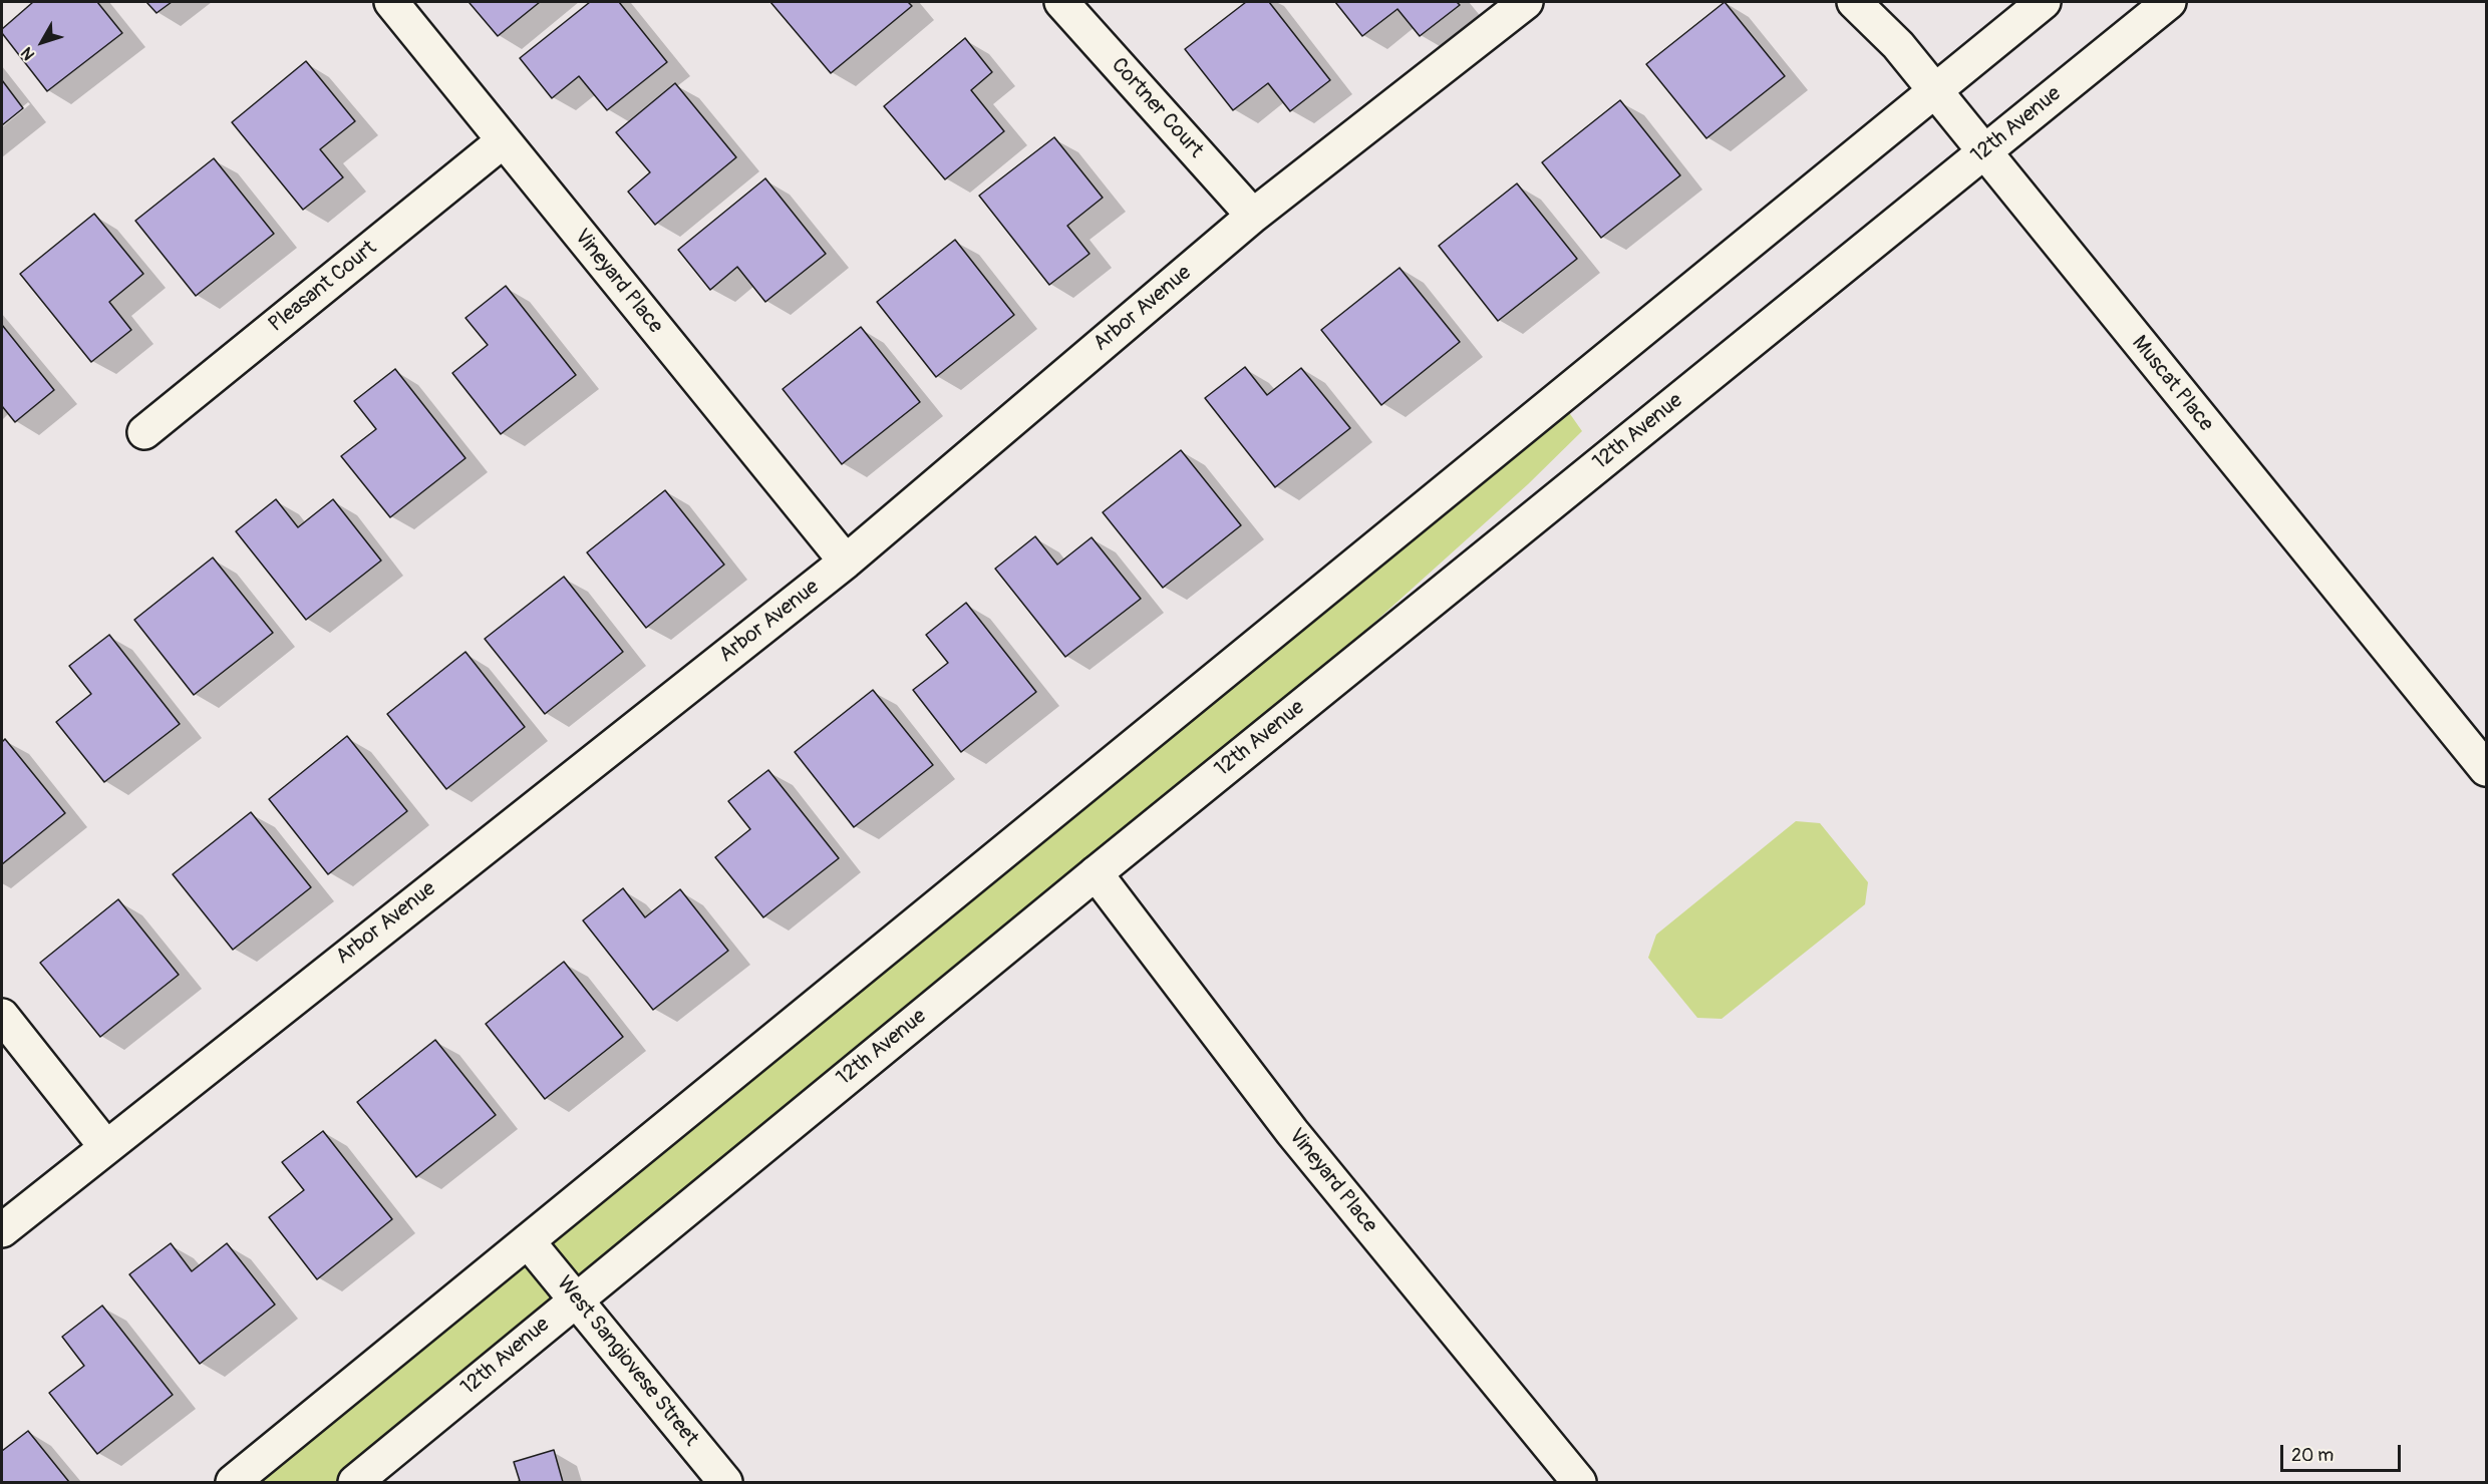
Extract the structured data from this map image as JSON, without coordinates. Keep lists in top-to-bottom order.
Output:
{
  "streets": {
    "street": [
      "Cortner Court",
      "12th Avenue",
      "Vineyard Place",
      "Pleasant Court",
      "Arbor Avenue",
      "Muscat Place",
      "West Sangiovese Street"
    ]
  },
  "crossings": [
    ["Cortner Court", "Arbor Avenue"],
    ["12th Avenue", "Vineyard Place"],
    ["12th Avenue", "Muscat Place"],
    ["12th Avenue", "West Sangiovese Street"],
    ["Vineyard Place", "Pleasant Court"],
    ["Vineyard Place", "Arbor Avenue"]
  ],
  "scale_bar": "20 m",
  "north": "bottom left"
}
